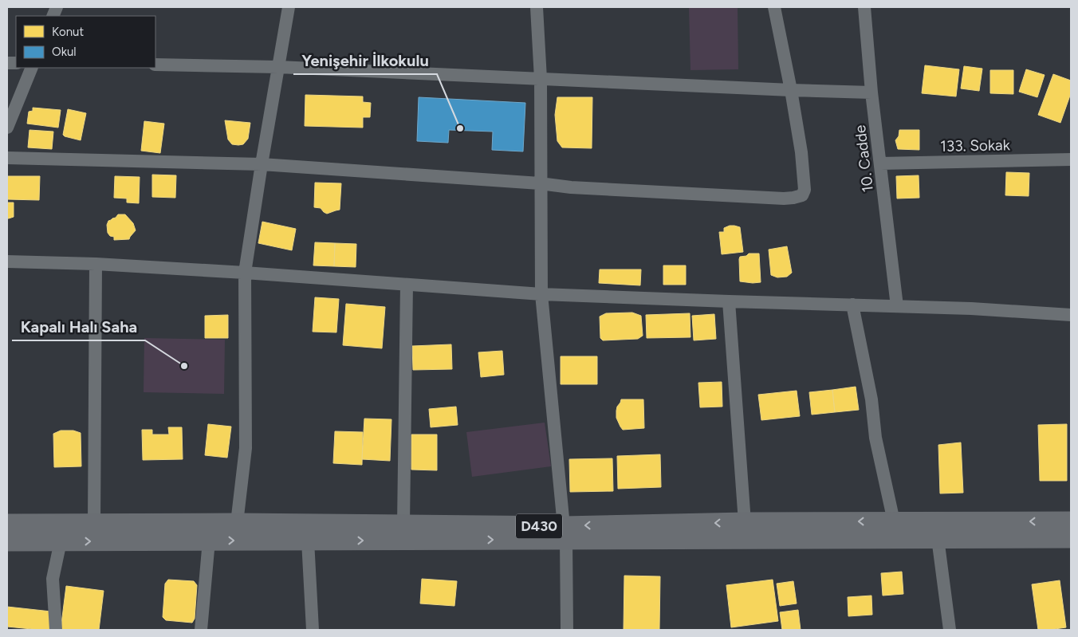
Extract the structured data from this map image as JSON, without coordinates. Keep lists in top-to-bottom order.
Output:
{
  "streets": {
    "highway": ["D430"],
    "street": ["133. Sokak", "10. Cadde"]
  },
  "crossings": [
    ["133. Sokak", "10. Cadde"]
  ],
  "places": ["Yenişehir İlkokulu", "Kapalı Halı Saha"],
  "legend": ["Konut", "Okul"]
}
